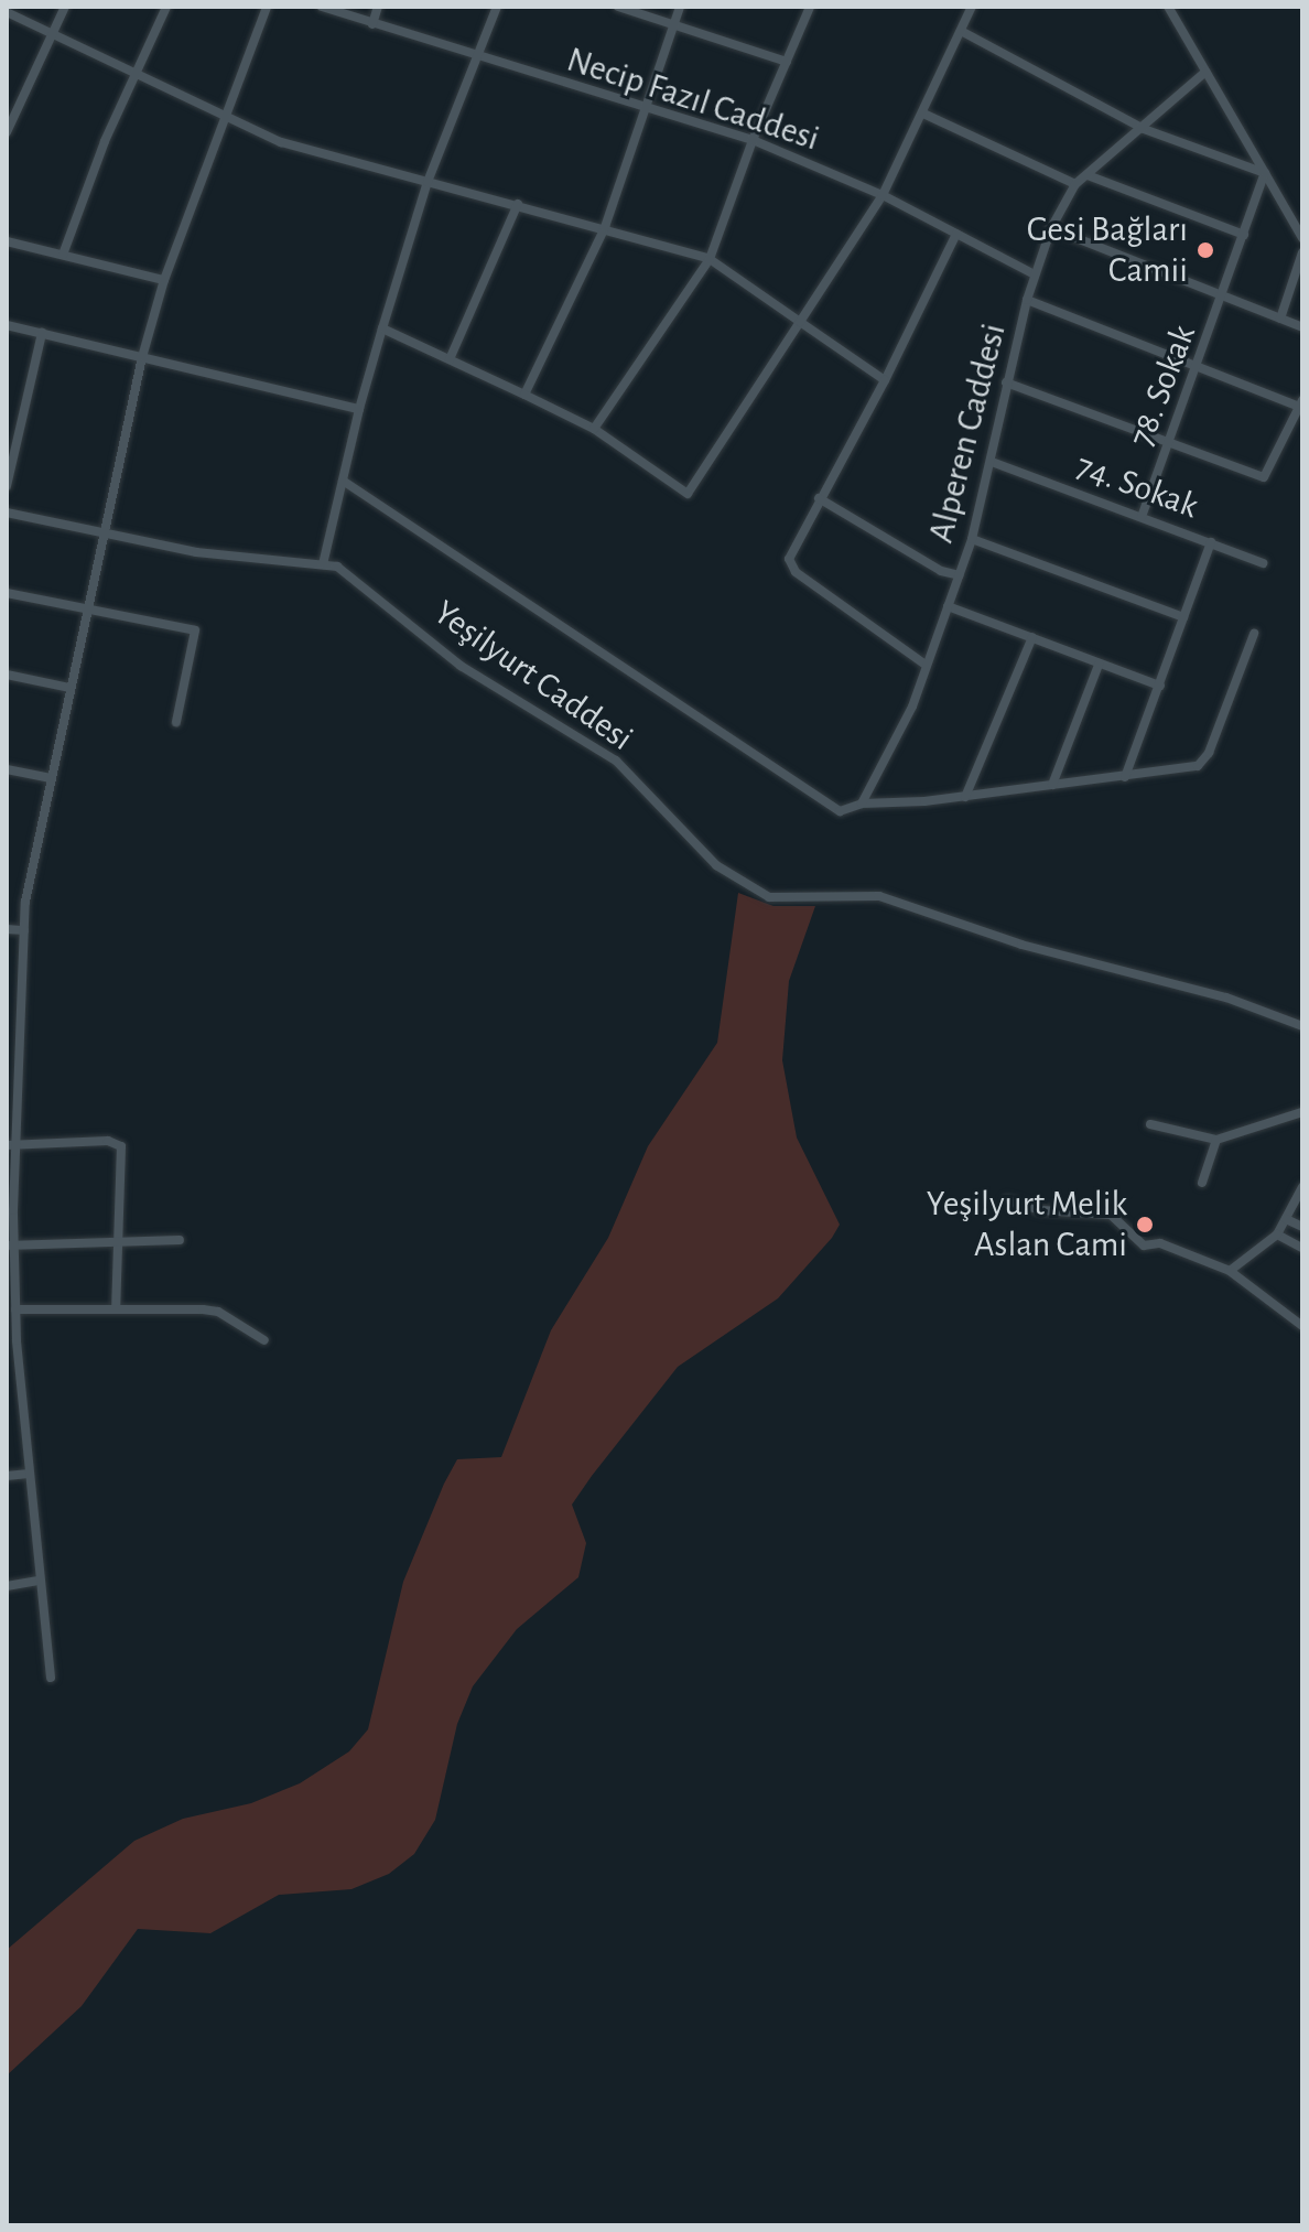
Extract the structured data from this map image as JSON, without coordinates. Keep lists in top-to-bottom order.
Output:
{
  "streets": {
    "street": [
      "Necip Fazıl Caddesi",
      "78. Sokak",
      "Alperen Caddesi",
      "74. Sokak",
      "Yeşilyurt Caddesi"
    ]
  },
  "crossings": [
    ["Necip Fazıl Caddesi", "Alperen Caddesi"],
    ["78. Sokak", "74. Sokak"],
    ["Alperen Caddesi", "74. Sokak"]
  ],
  "places": ["Gesi Bağları Camii", "Yeşilyurt Melik Aslan Cami"]
}
